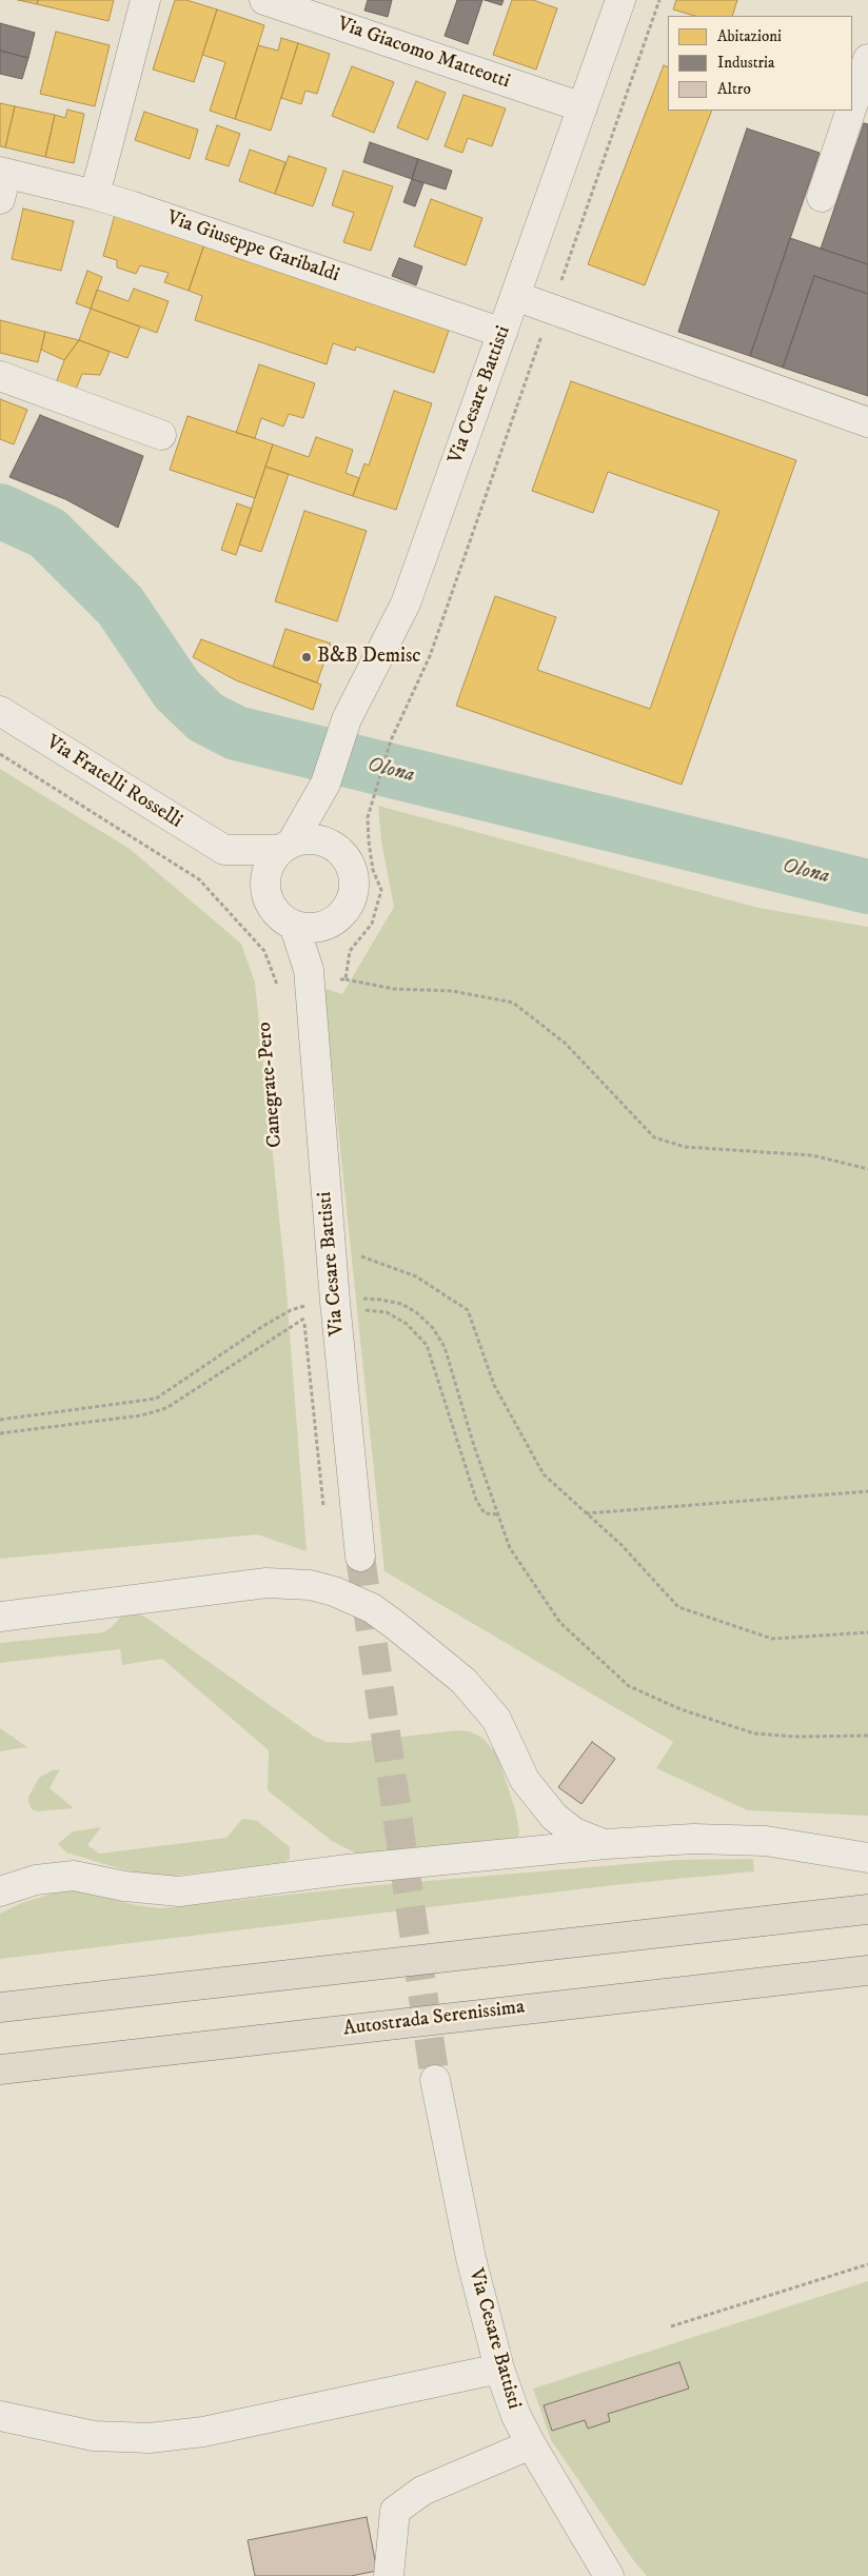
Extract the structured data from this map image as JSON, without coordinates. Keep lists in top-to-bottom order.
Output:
{
  "streets": {
    "highway": ["Autostrada Serenissima"],
    "street": [
      "Via Giacomo Matteotti",
      "Via Giuseppe Garibaldi",
      "Via Cesare Battisti",
      "Via Fratelli Rosselli"
    ],
    "path": ["Canegrate-Pero"]
  },
  "crossings": [
    ["Via Giacomo Matteotti", "Via Cesare Battisti"],
    ["Via Giuseppe Garibaldi", "Via Cesare Battisti"],
    ["Via Cesare Battisti", "Via Fratelli Rosselli"]
  ],
  "water": ["Olona"],
  "places": ["B&B Demisc"],
  "legend": ["Abitazioni", "Industria", "Altro"]
}
